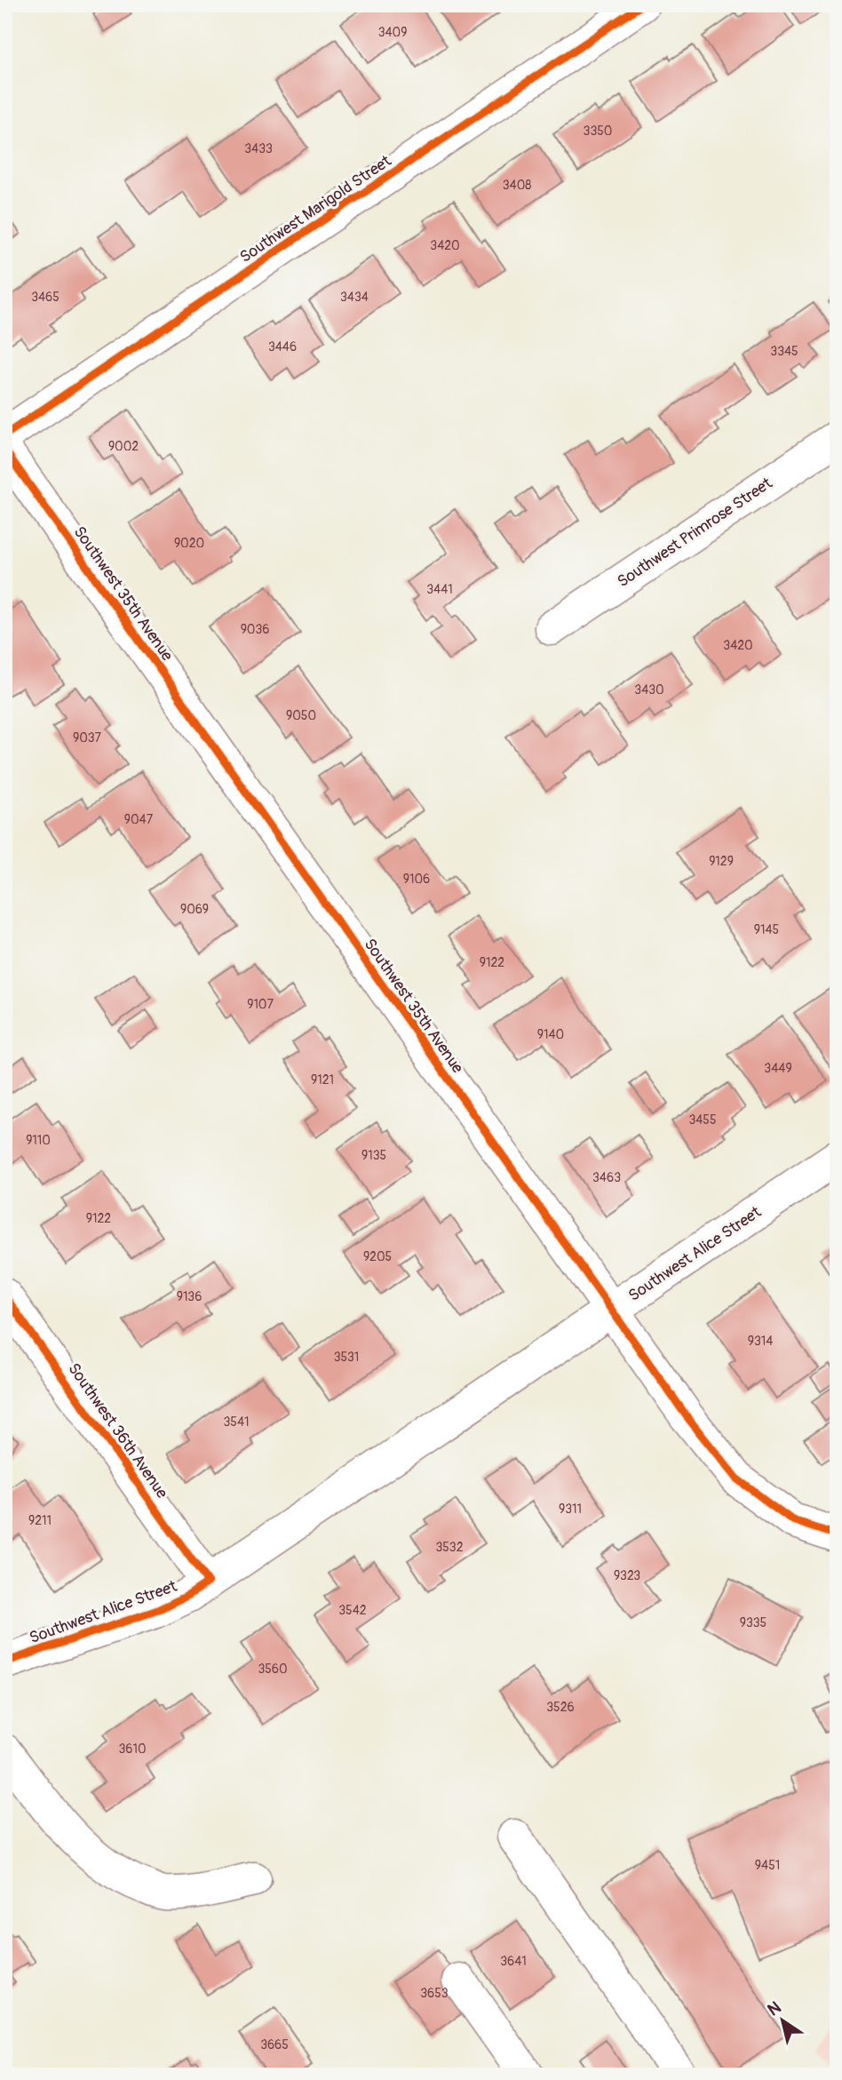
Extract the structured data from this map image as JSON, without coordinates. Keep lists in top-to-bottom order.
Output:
{
  "streets": {
    "street": [
      "Southwest Marigold Street",
      "Southwest Primrose Street",
      "Southwest 35th Avenue",
      "Southwest Alice Street",
      "Southwest 36th Avenue"
    ]
  },
  "crossings": [
    ["Southwest 35th Avenue", "Southwest Alice Street"],
    ["Southwest Alice Street", "Southwest 36th Avenue"]
  ],
  "house_numbers": [
    "3409",
    "3350",
    "3433",
    "3408",
    "3420",
    "3465",
    "3434",
    "3446",
    "3345",
    "9002",
    "9020",
    "3441",
    "9036",
    "3420",
    "3430",
    "9050",
    "9037",
    "9047",
    "9129",
    "9106",
    "9069",
    "9145",
    "9122",
    "9107",
    "9140",
    "3449",
    "9121",
    "3455",
    "9110",
    "9135",
    "3463",
    "9122",
    "9205",
    "9136",
    "9314",
    "3531",
    "3541",
    "9311",
    "9211",
    "3532",
    "9323",
    "3542",
    "9335",
    "3560",
    "3526",
    "3610",
    "9451",
    "3641",
    "3653",
    "3665"
  ],
  "north": "top left"
}
